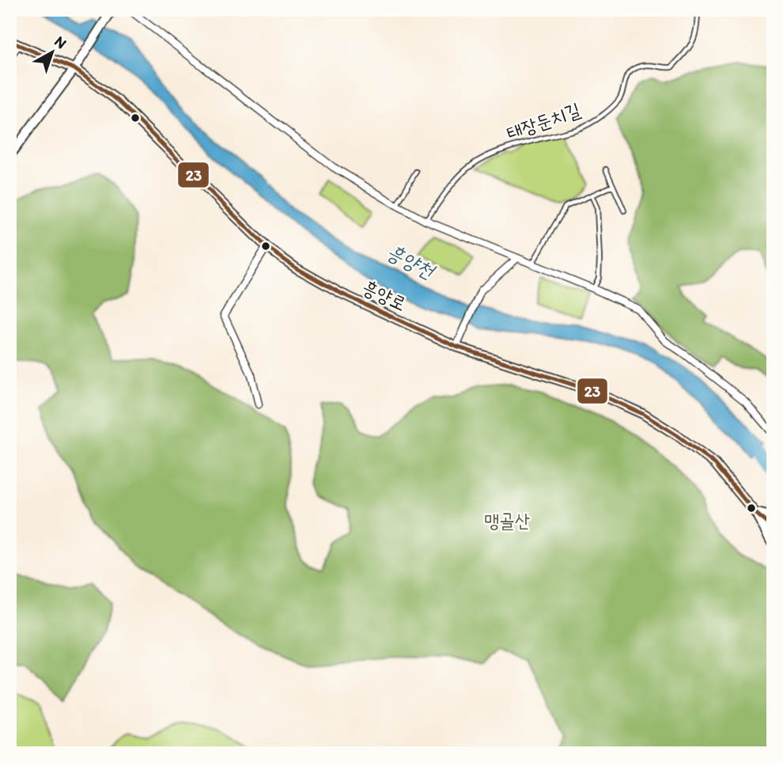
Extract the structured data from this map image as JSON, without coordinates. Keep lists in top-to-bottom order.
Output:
{
  "streets": {
    "street": ["흥양로"],
    "lane": ["태장둔치길"]
  },
  "water": ["흥양천"],
  "parks": ["맹골산"],
  "lines": ["transit line 23"],
  "north": "top right"
}
